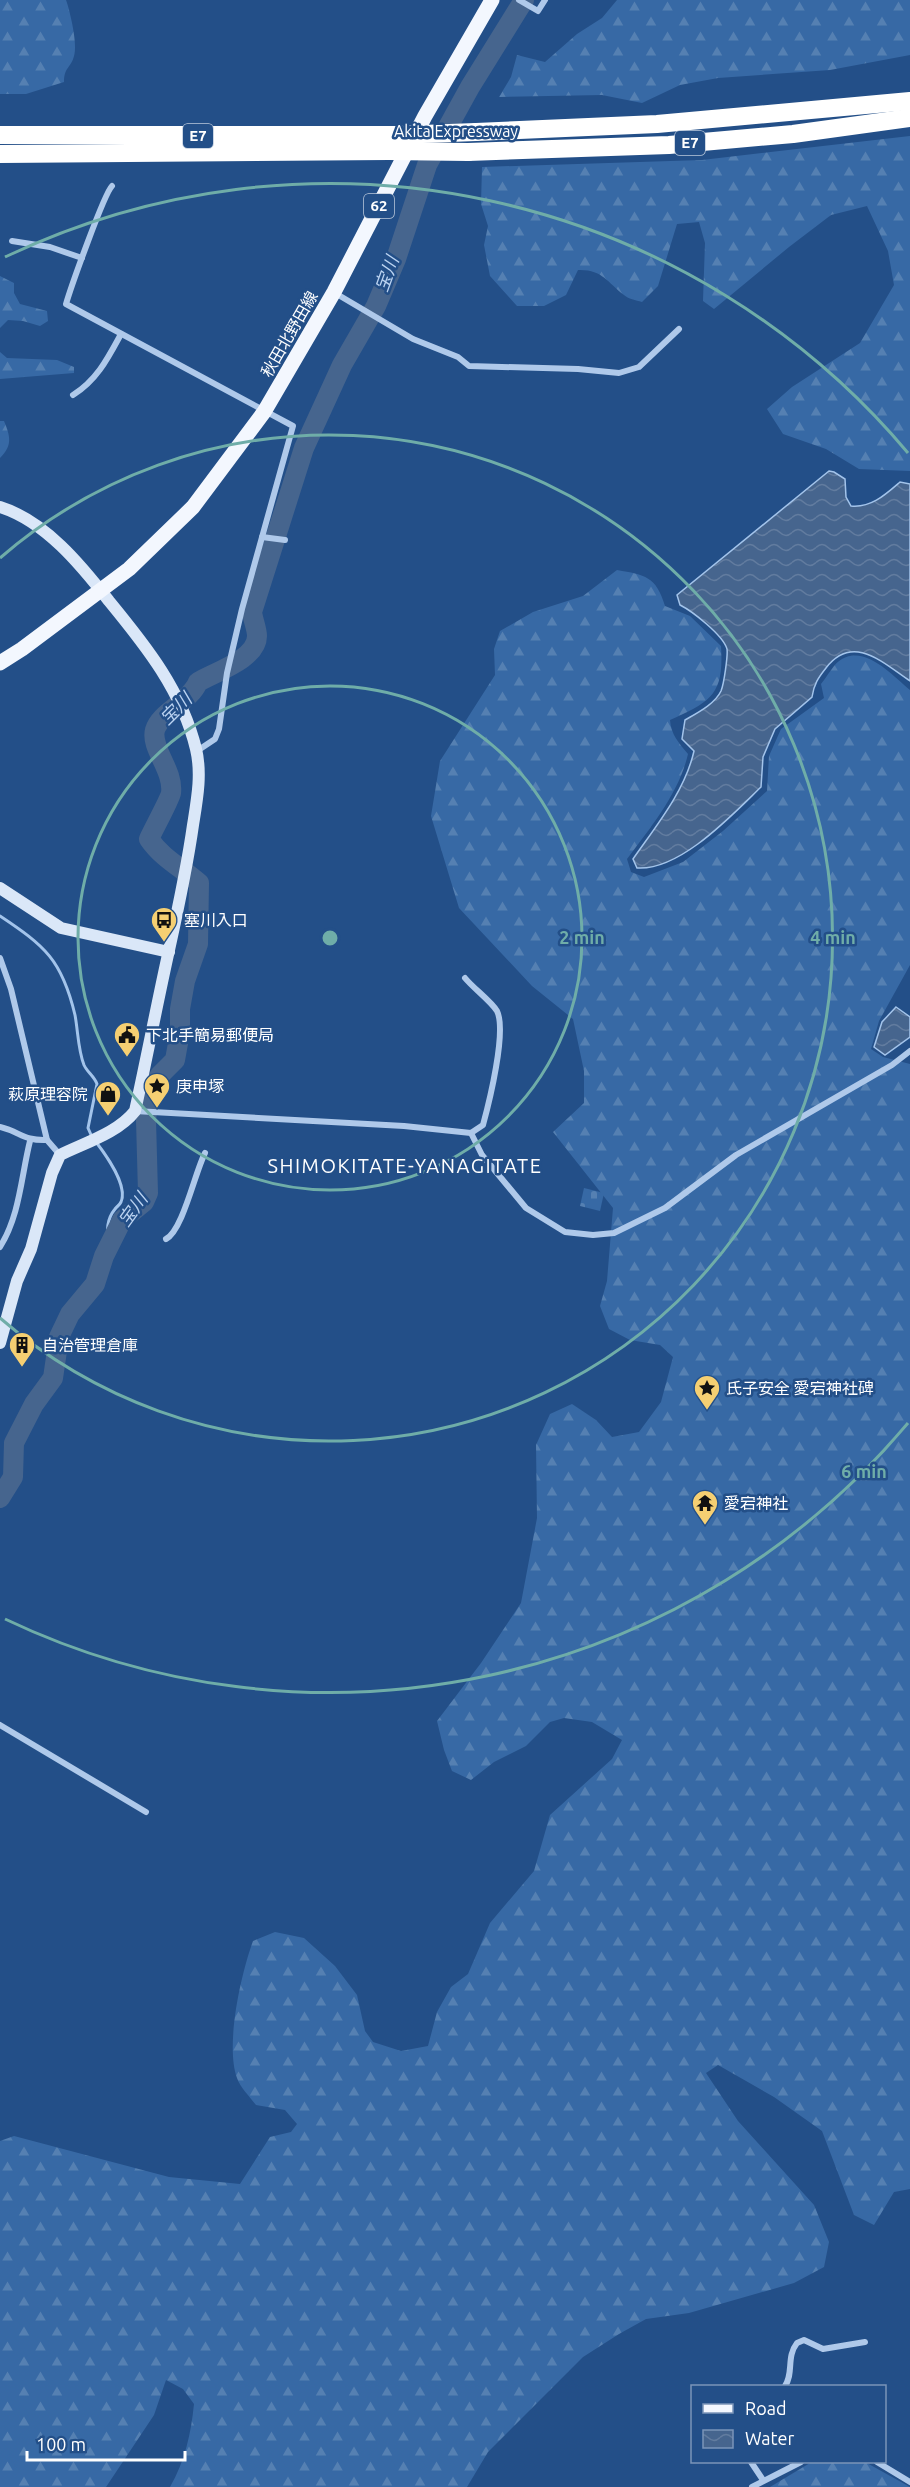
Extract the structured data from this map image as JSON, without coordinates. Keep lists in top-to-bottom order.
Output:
{
  "streets": {
    "highway": ["Akita Expressway", "E7"],
    "main road": ["62", "秋田北野田線"]
  },
  "districts": ["SHIMOKITATE-YANAGITATE"],
  "water": ["宝川"],
  "places": {
    "bus stop": ["塞川入口"],
    "public building": ["下北手簡易郵便局"],
    "place": ["庚申塚", "氏子安全 愛宕神社碑"],
    "shop": ["萩原理容院"],
    "building": ["自治管理倉庫"],
    "temple": ["愛宕神社"]
  },
  "legend": ["Road", "Water"],
  "scale_bar": "100 m",
  "rings": ["2 min", "4 min", "6 min"]
}
